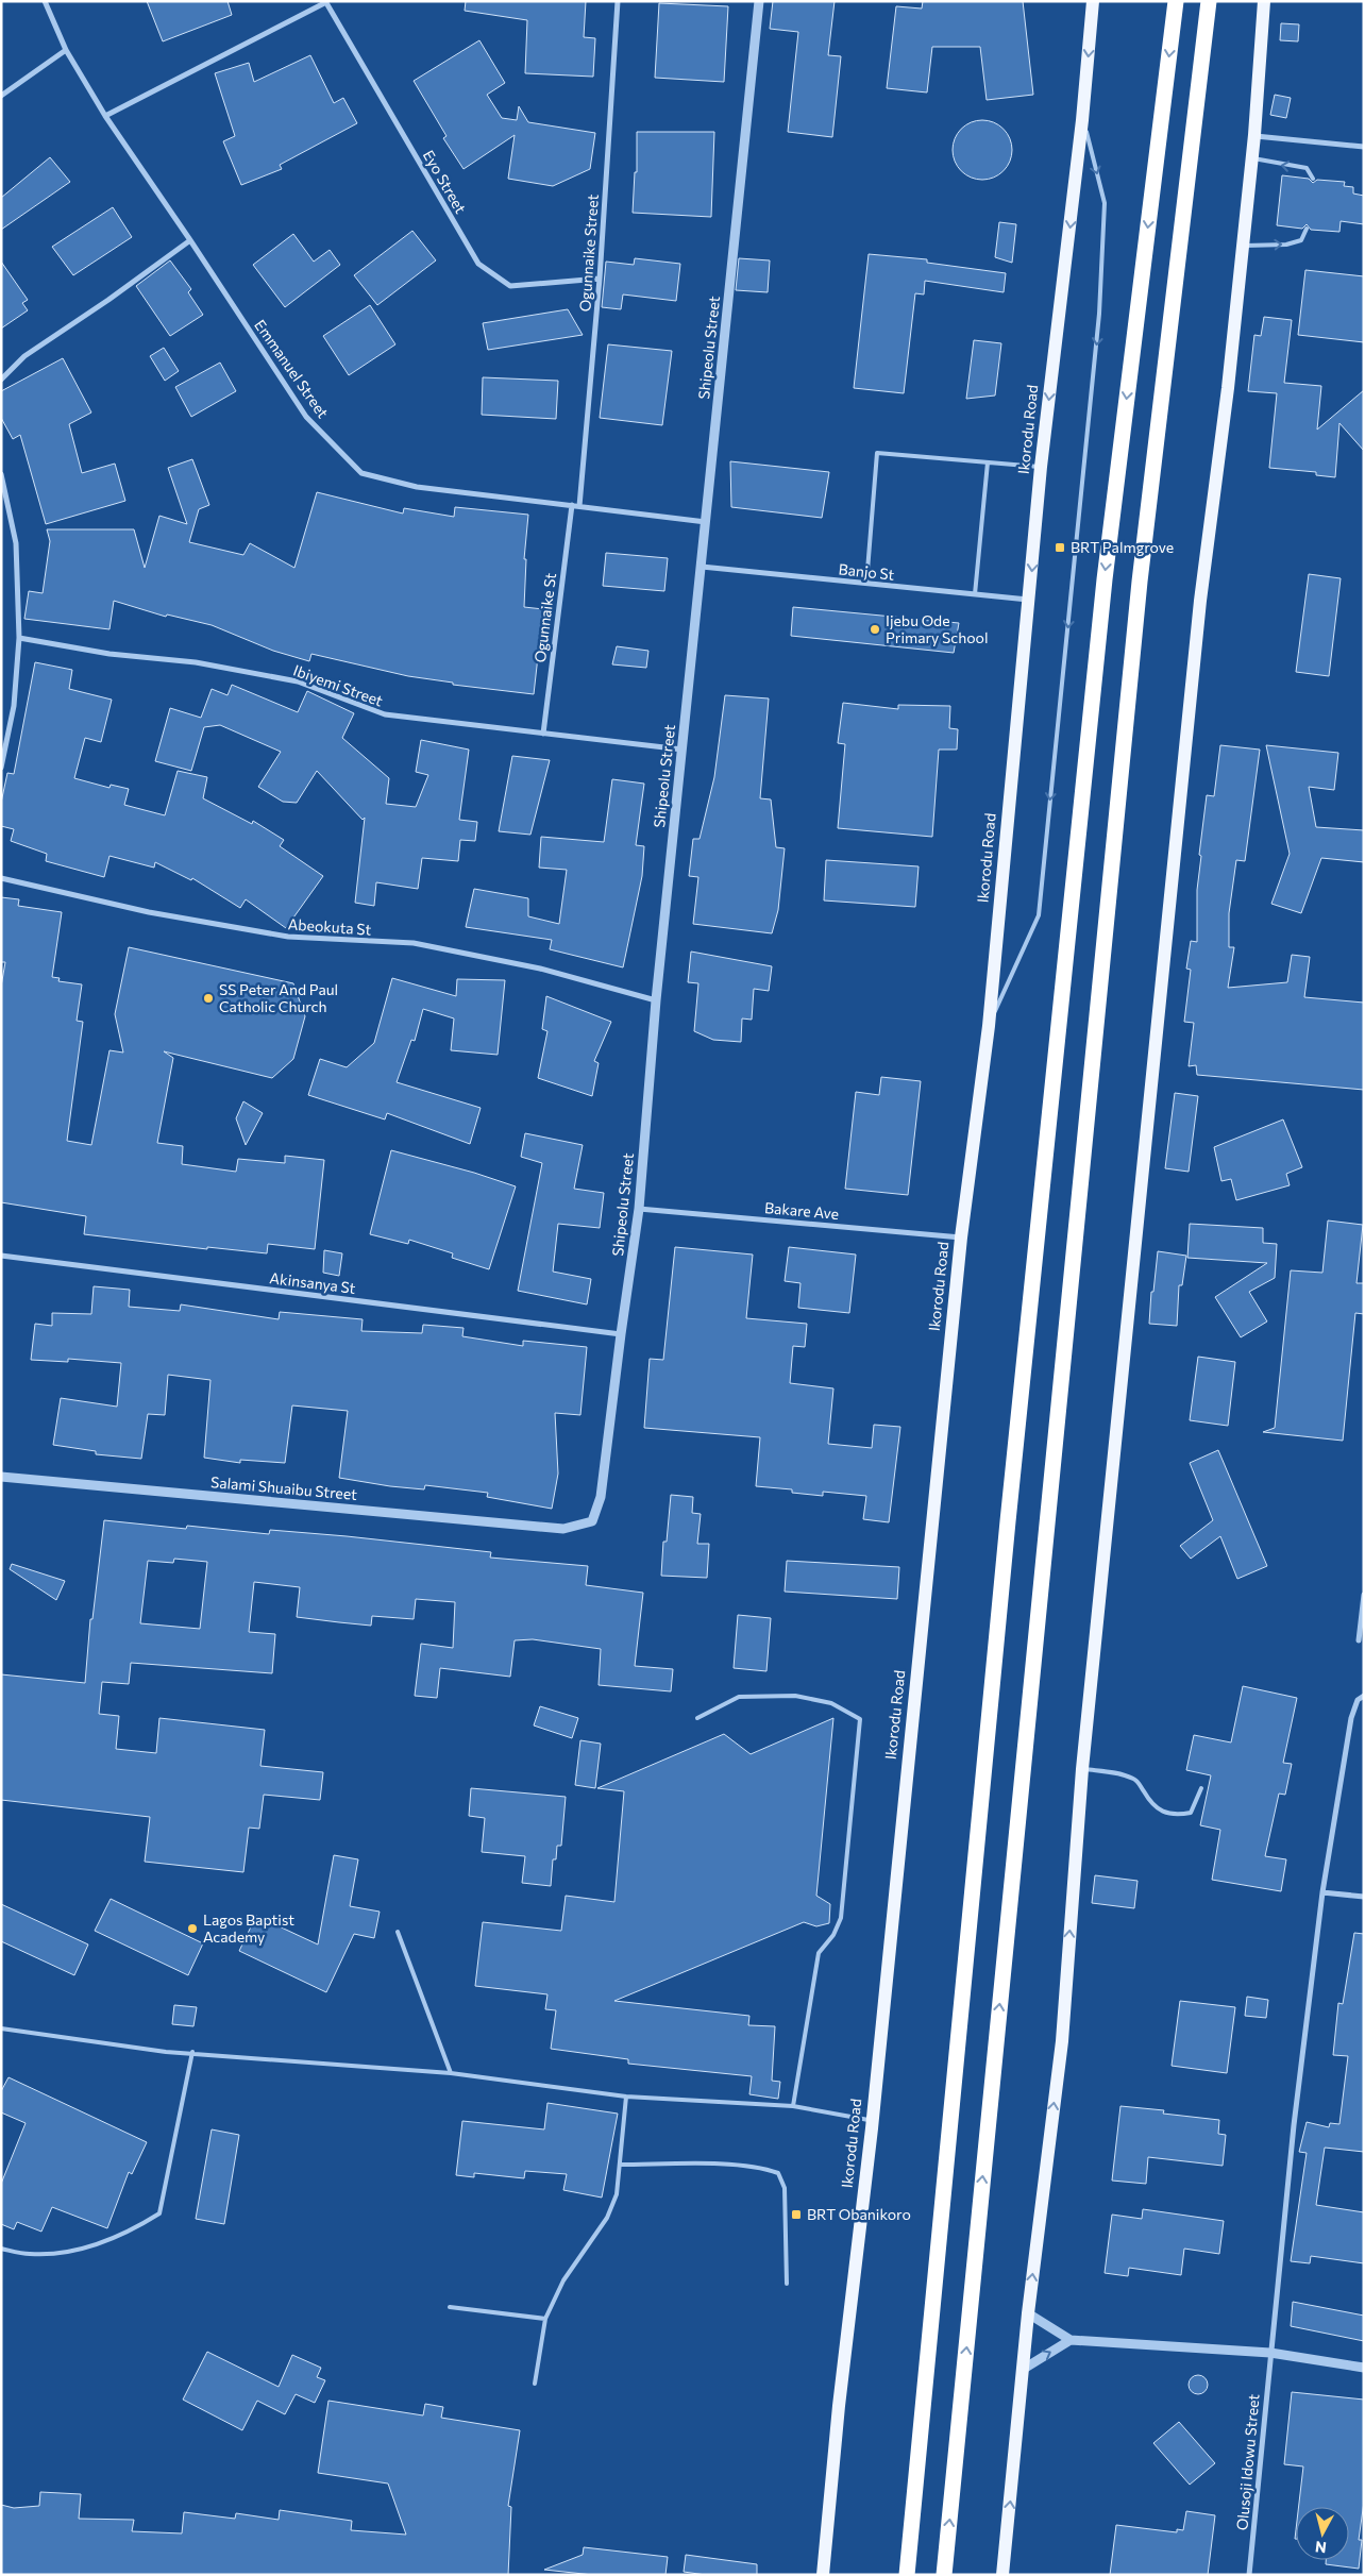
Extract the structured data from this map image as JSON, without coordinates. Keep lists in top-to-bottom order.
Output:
{
  "streets": {
    "main road": ["Ikorodu Road"],
    "street": [
      "Eyo Street",
      "Ogunnaike Street",
      "Shipeolu Street",
      "Emmanuel Street",
      "Banjo St",
      "Ogunnaike St",
      "Ibiyemi Street",
      "Abeokuta St",
      "Bakare Ave",
      "Akinsanya St",
      "Salami Shuaibu Street",
      "Olusoji Idowu Street"
    ]
  },
  "crossings": [
    ["Eyo Street", "Ogunnaike Street"],
    ["Ogunnaike Street", "Emmanuel Street"],
    ["Shipeolu Street", "Emmanuel Street"],
    ["Shipeolu Street", "Banjo St"],
    ["Shipeolu Street", "Ibiyemi Street"],
    ["Shipeolu Street", "Abeokuta St"],
    ["Shipeolu Street", "Bakare Ave"],
    ["Shipeolu Street", "Akinsanya St"],
    ["Shipeolu Street", "Salami Shuaibu Street"],
    ["Emmanuel Street", "Ogunnaike St"],
    ["Ikorodu Road", "Banjo St"],
    ["Ikorodu Road", "Bakare Ave"],
    ["Ogunnaike St", "Ibiyemi Street"]
  ],
  "places": {
    "transit": ["BRT Palmgrove", "BRT Obanikoro"],
    "other": ["Ijebu Ode Primary School", "SS Peter And Paul Catholic Church", "Lagos Baptist Academy"]
  },
  "north": "bottom"
}
